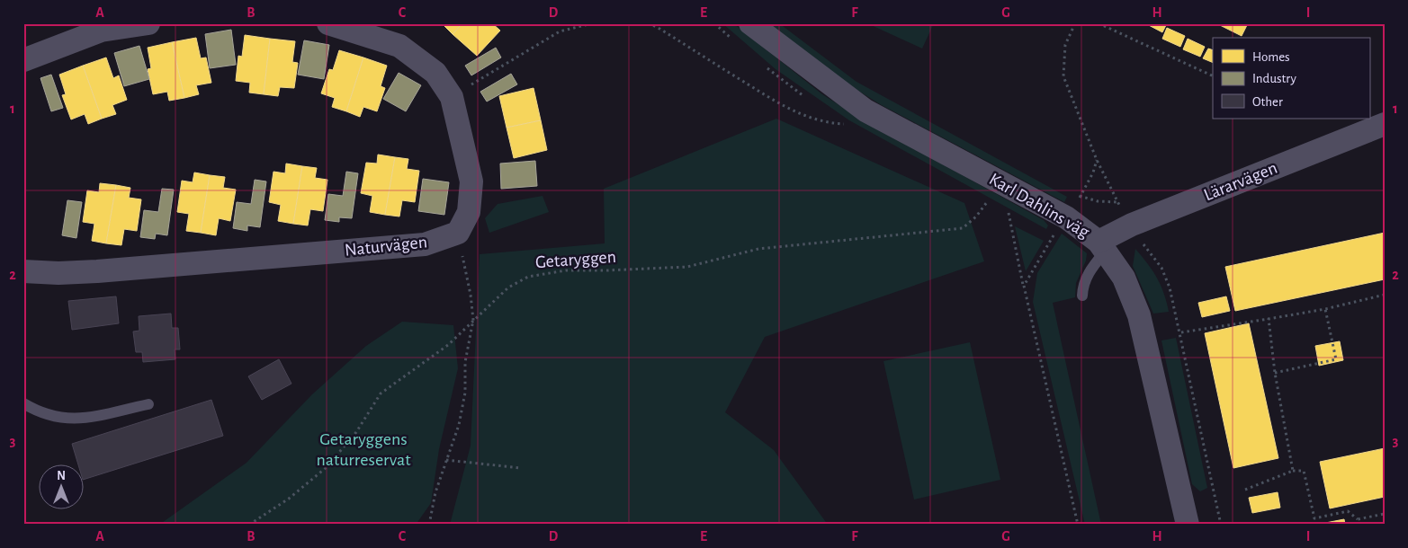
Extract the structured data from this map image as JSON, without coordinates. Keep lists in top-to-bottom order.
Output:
{
  "streets": {
    "street": ["Lärarvägen", "Karl Dahlins väg", "Naturvägen"],
    "path": ["Getaryggen"]
  },
  "crossings": [
    ["Lärarvägen", "Karl Dahlins väg"]
  ],
  "parks": ["Getaryggens naturreservat"],
  "legend": ["Homes", "Industry", "Other"],
  "north": "top",
  "grid": {
    "columns": [
      "A",
      "B",
      "C",
      "D",
      "E",
      "F",
      "G",
      "H",
      "I"
    ],
    "rows": ["1", "2", "3"]
  }
}
